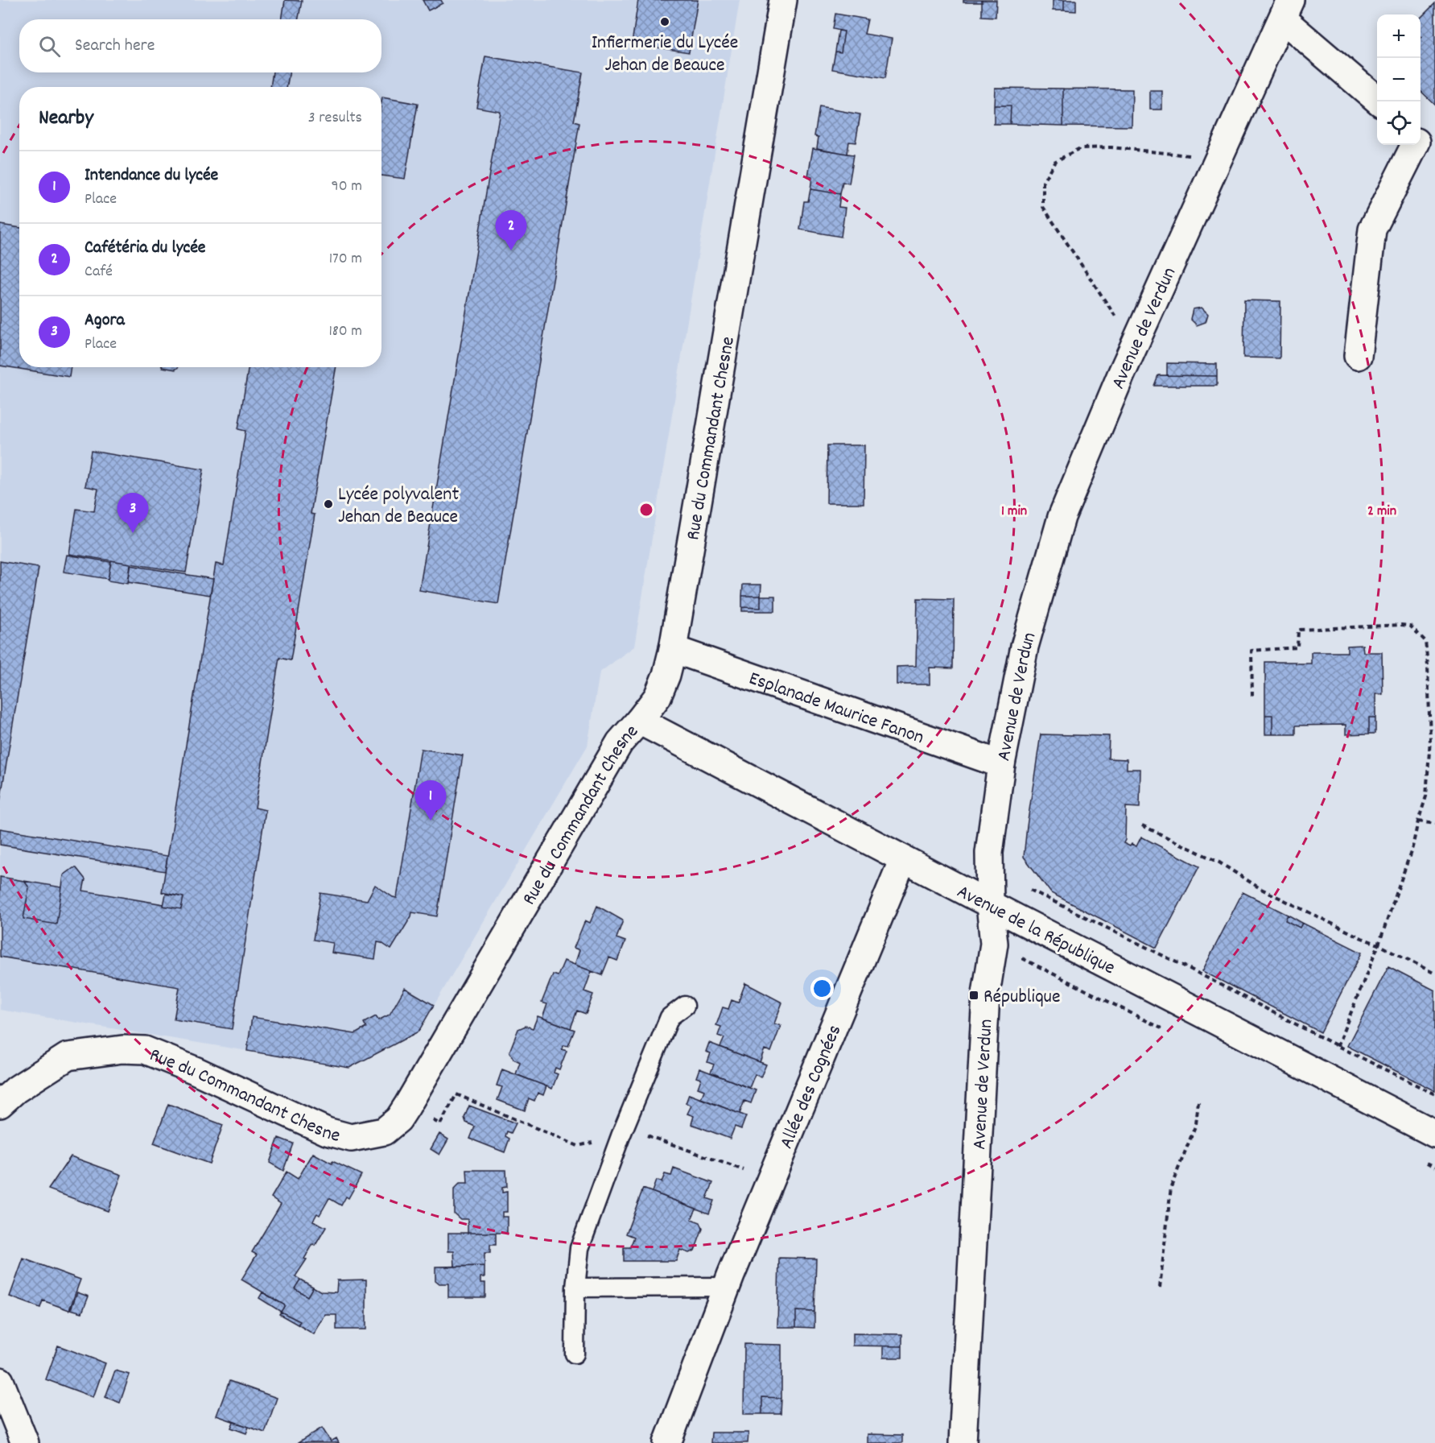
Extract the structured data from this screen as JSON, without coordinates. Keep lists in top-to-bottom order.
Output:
{
  "streets": {
    "street": [
      "Avenue de Verdun",
      "Rue du Commandant Chesne",
      "Esplanade Maurice Fanon",
      "Avenue de la République",
      "Allée des Cognées"
    ]
  },
  "crossings": [
    ["Avenue de Verdun", "Esplanade Maurice Fanon"],
    ["Avenue de Verdun", "Avenue de la République"],
    ["Rue du Commandant Chesne", "Esplanade Maurice Fanon"],
    ["Rue du Commandant Chesne", "Avenue de la République"],
    ["Avenue de la République", "Allée des Cognées"]
  ],
  "places": {
    "other": ["Infiermerie du Lycée Jehan de Beauce", "Lycée polyvalent Jehan de Beauce"],
    "transit": ["République"]
  },
  "page": {
    "map_buttons": ["+", "−"],
    "search": "Search here",
    "heading": ["Nearby", "3 results"],
    "list": [
      {
        "mark": "1",
        "name": "Intendance du lycée",
        "note": "Place",
        "value": "90 m"
      },
      {
        "mark": "2",
        "name": "Cafétéria du lycée",
        "note": "Café",
        "value": "170 m"
      },
      {
        "mark": "3",
        "name": "Agora",
        "note": "Place",
        "value": "180 m"
      }
    ],
    "pins": ["2", "3", "1"]
  },
  "rings": ["1 min", "2 min"]
}
